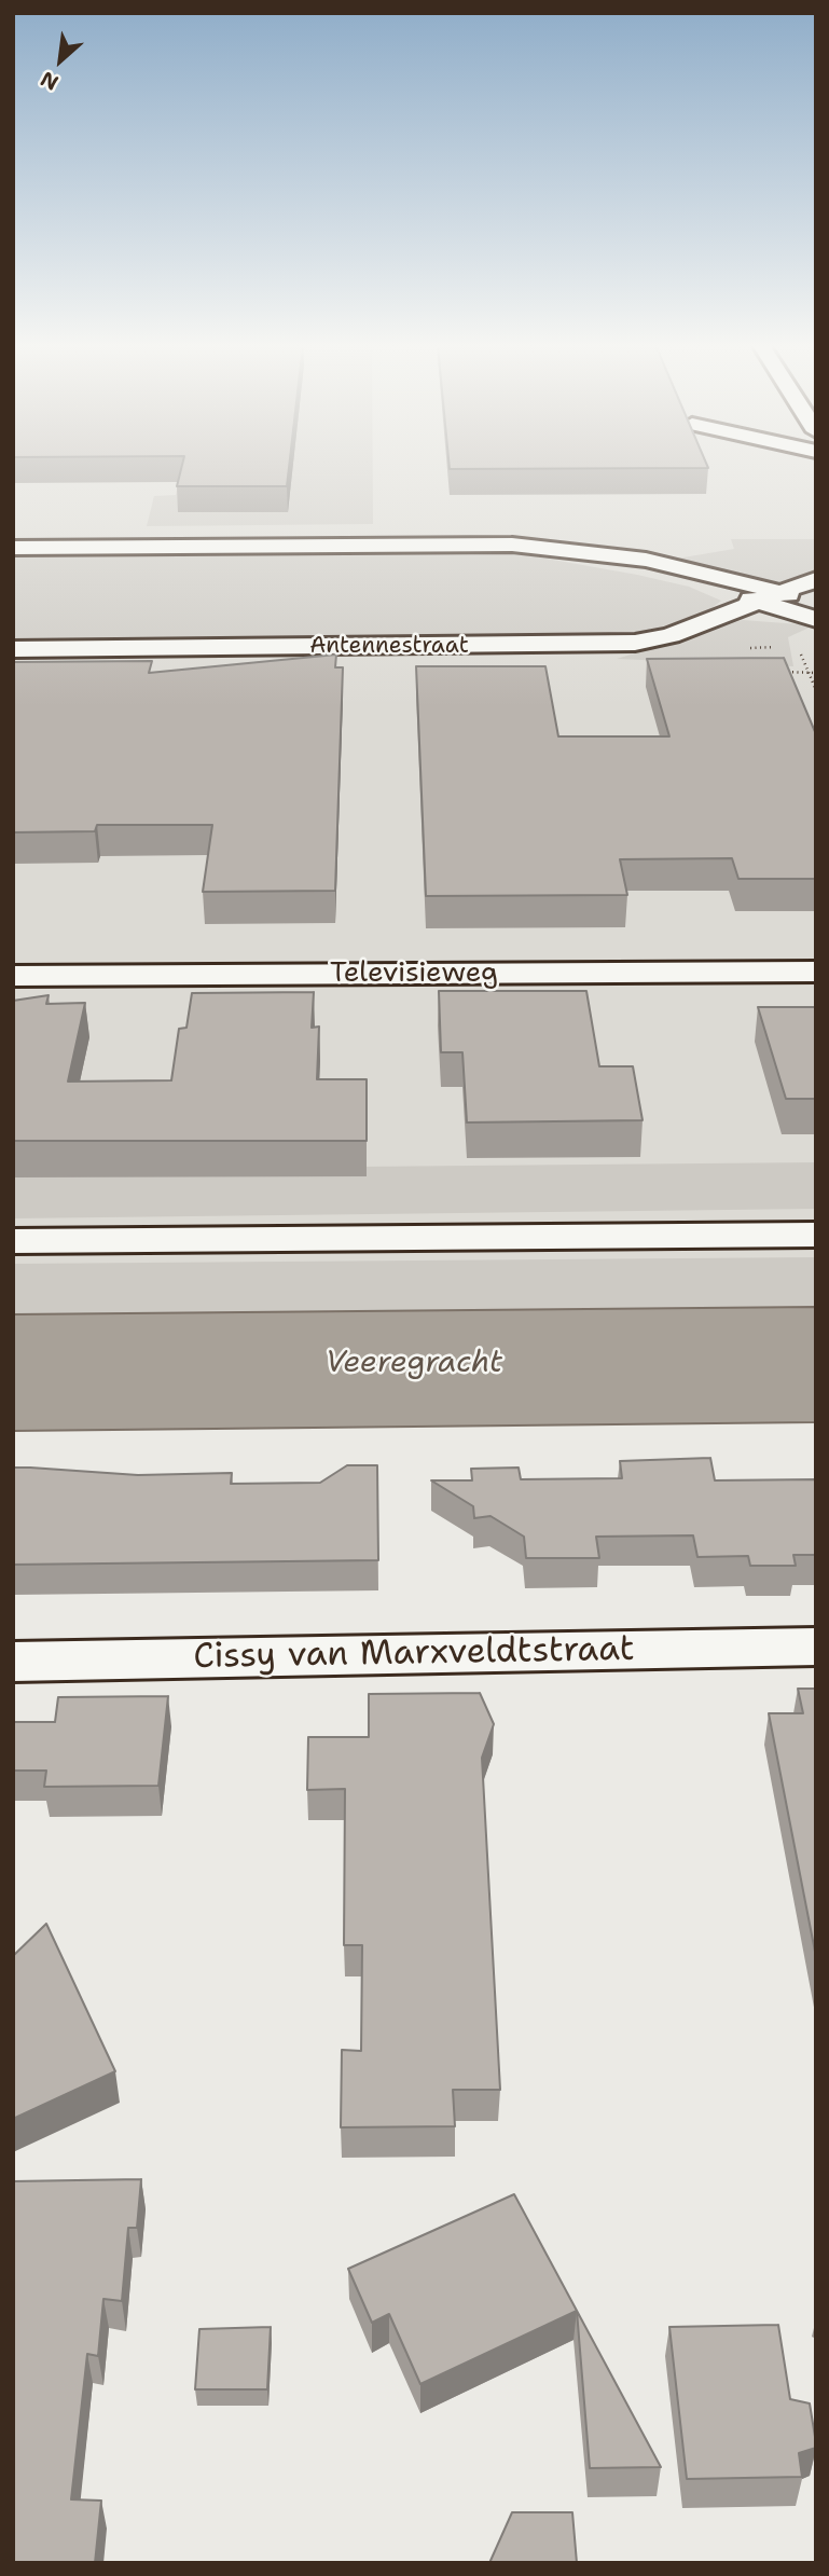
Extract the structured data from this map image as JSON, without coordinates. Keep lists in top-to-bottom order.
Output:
{
  "streets": {
    "street": ["Antennestraat", "Televisieweg", "Cissy van Marxveldtstraat"]
  },
  "water": ["Veeregracht"],
  "north": "bottom left"
}
